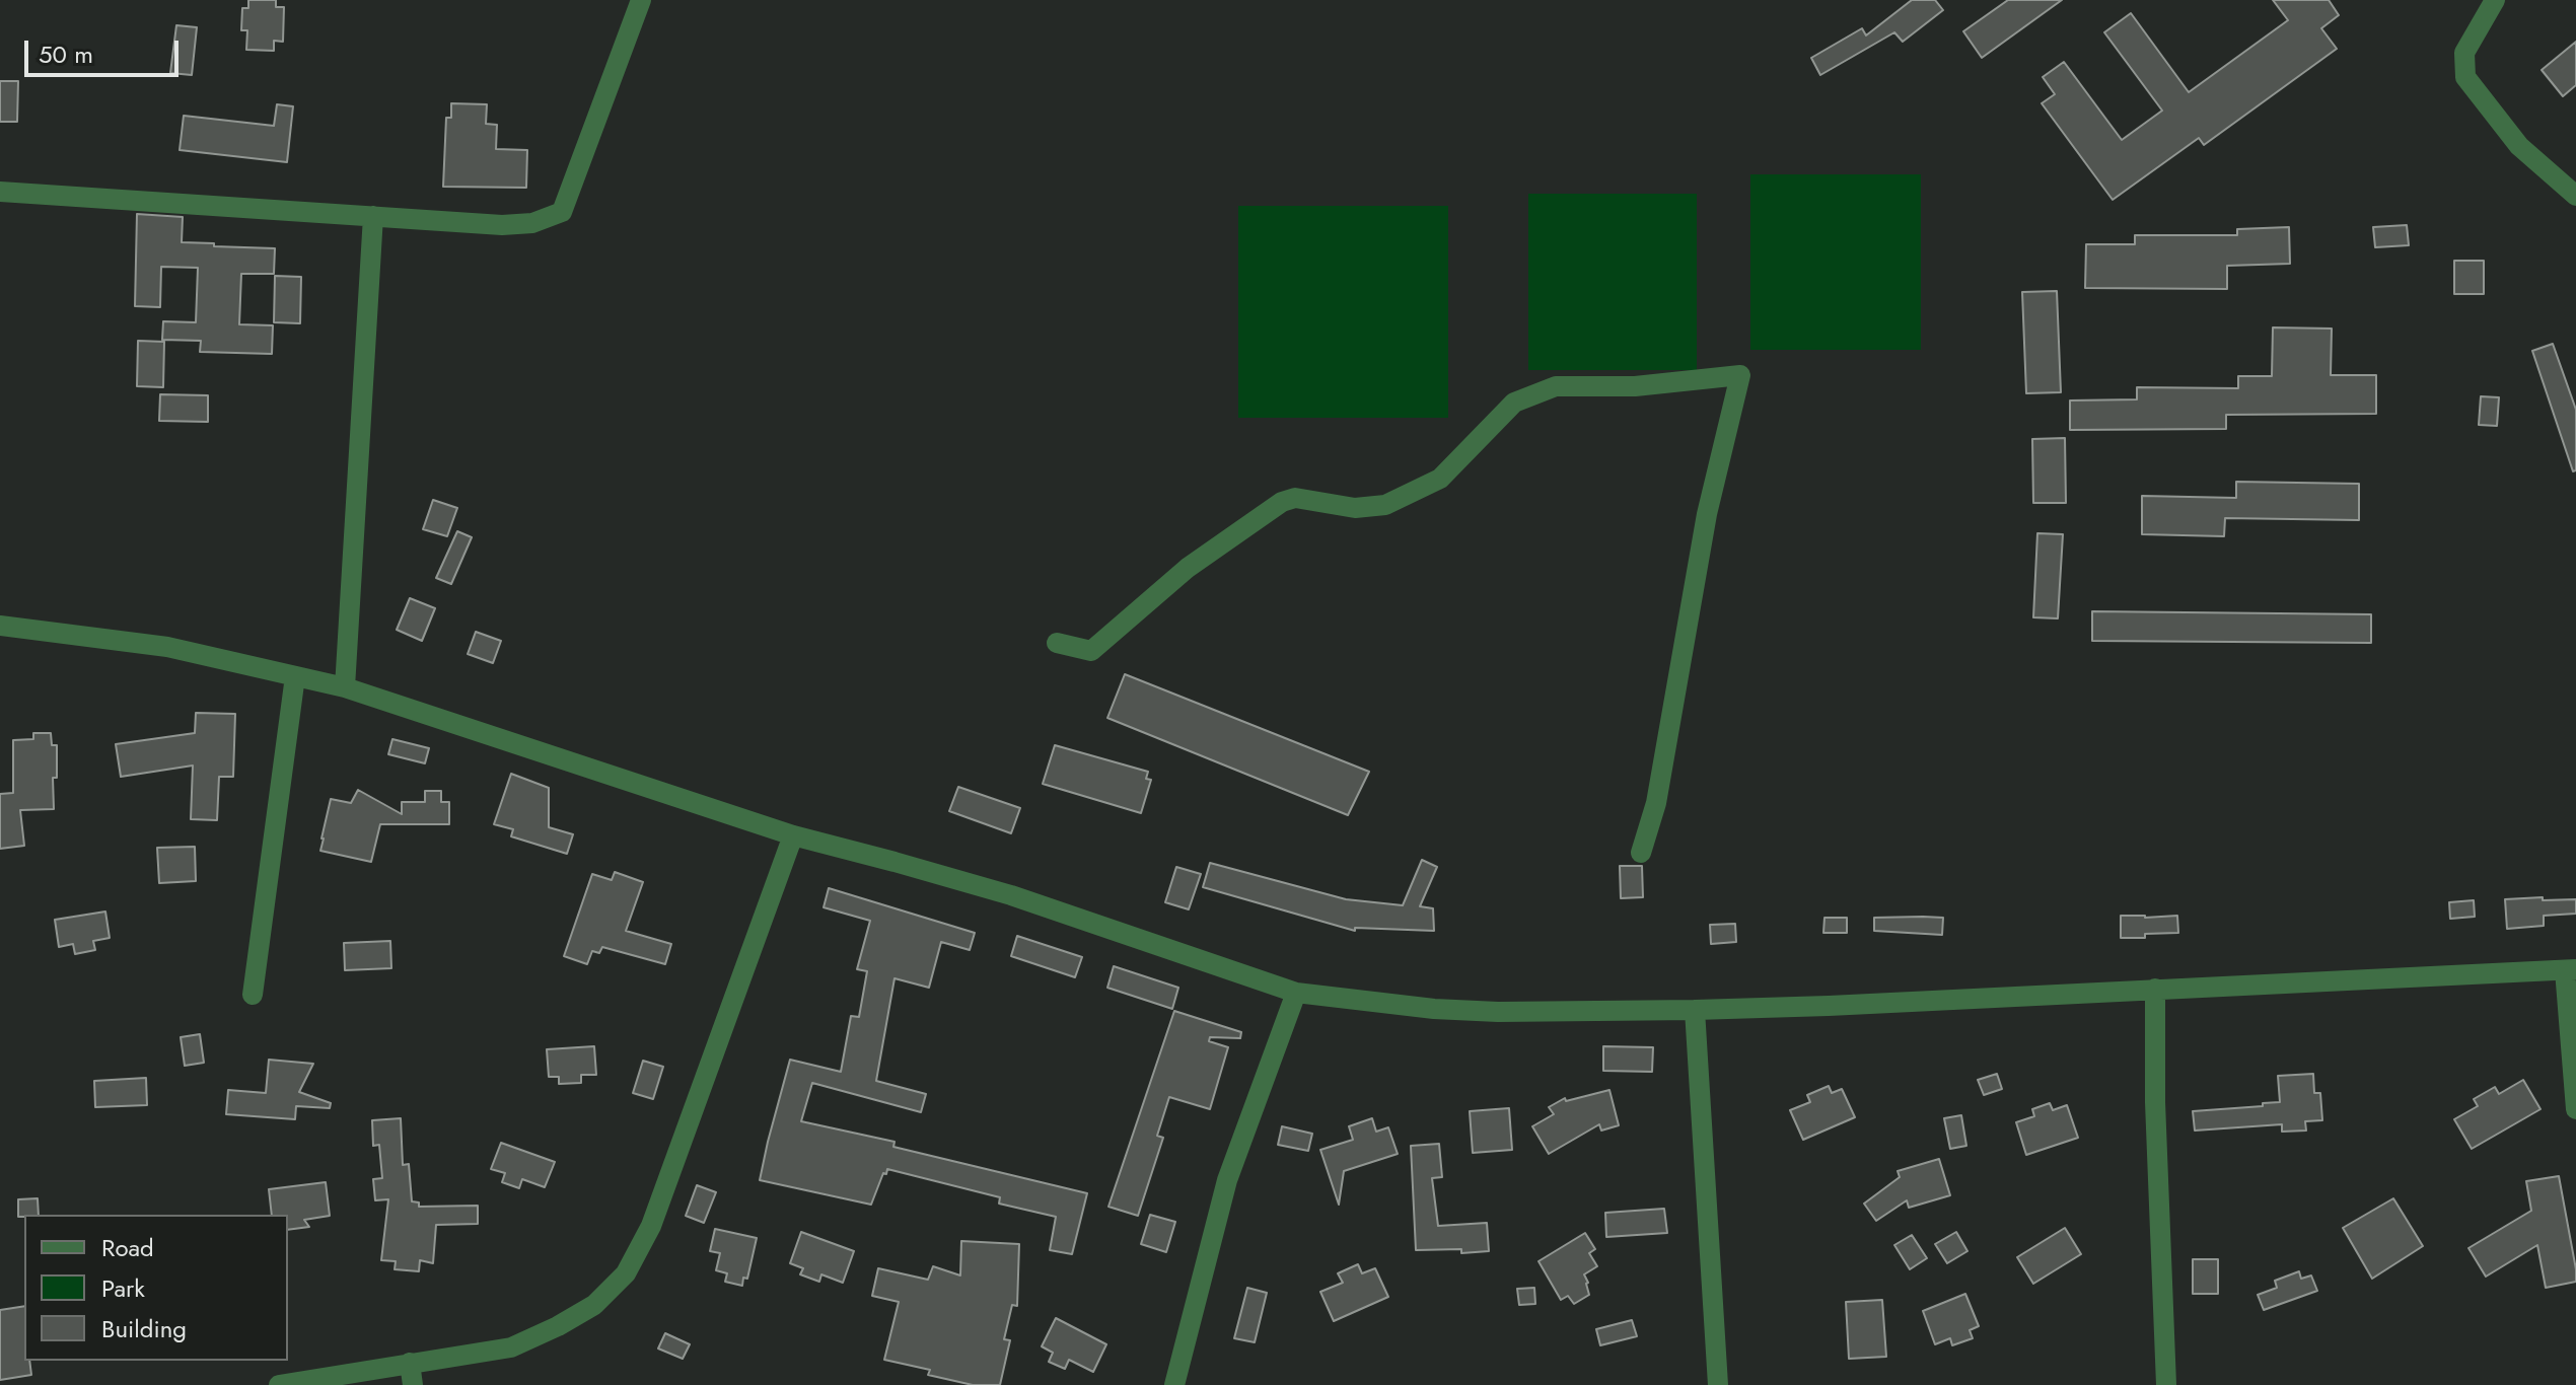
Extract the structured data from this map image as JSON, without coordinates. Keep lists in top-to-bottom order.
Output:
{
  "legend": ["Road", "Park", "Building"],
  "scale_bar": "50 m"
}
